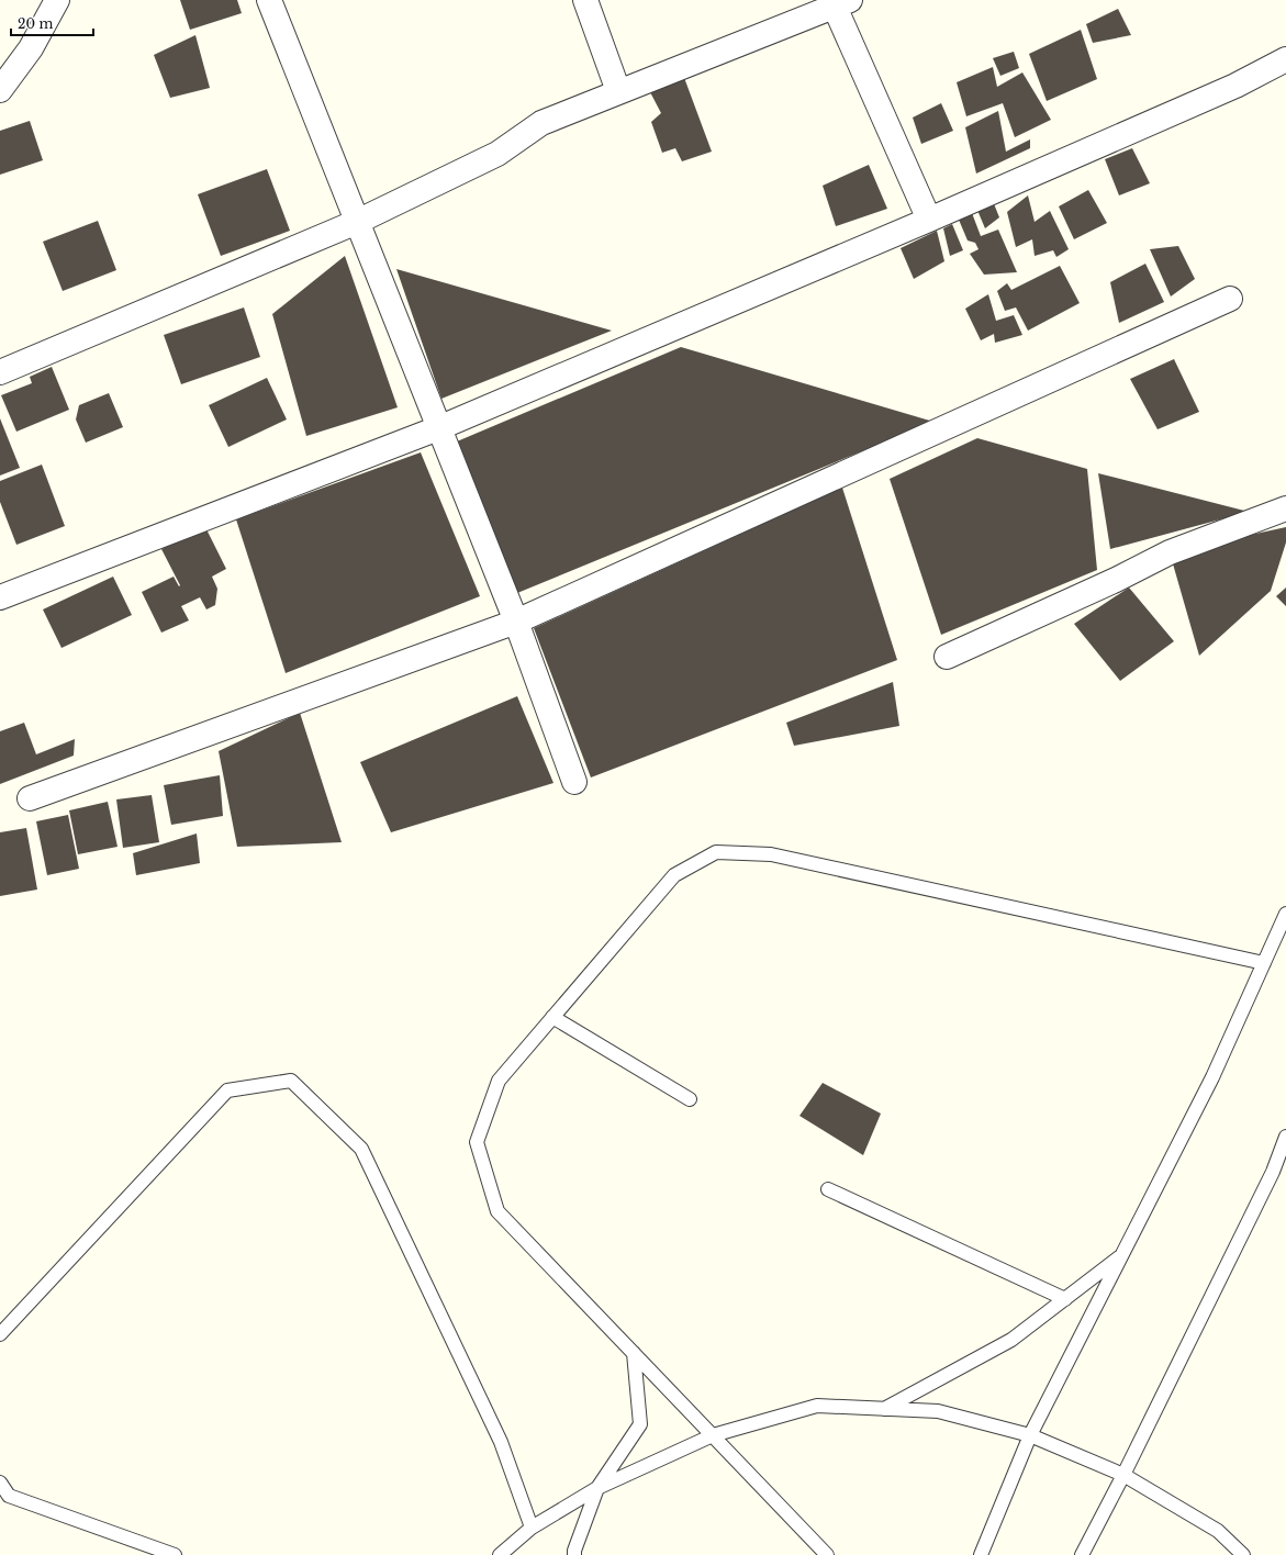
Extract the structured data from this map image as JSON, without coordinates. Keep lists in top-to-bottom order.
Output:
{
  "scale_bar": "20 m"
}
